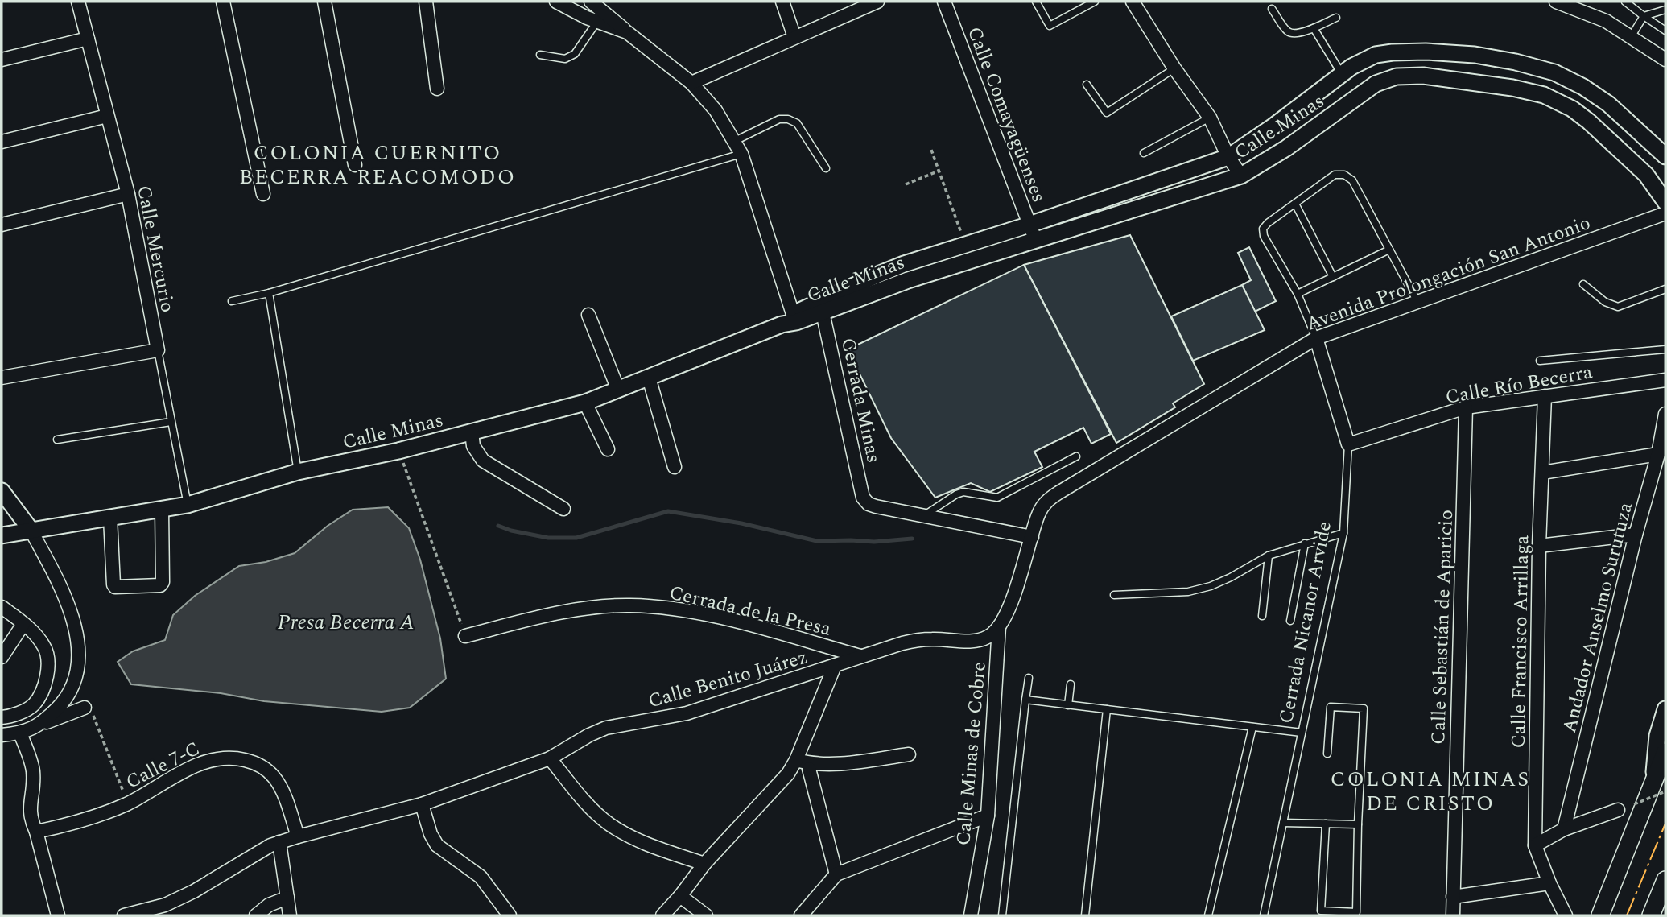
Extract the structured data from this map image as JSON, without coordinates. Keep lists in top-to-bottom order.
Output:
{
  "streets": {
    "street": [
      "Calle Comayagüenses",
      "Calle Minas",
      "Calle Mercurio",
      "Avenida Prolongación San Antonio",
      "Calle Río Becerra",
      "Cerrada Minas",
      "Cerrada de la Presa",
      "Andador Anselmo Surutuza",
      "Cerrada Nicanor Arvide",
      "Calle Sebastián de Aparicio",
      "Calle Francisco Arrillaga",
      "Calle Benito Juárez",
      "Calle Minas de Cobre",
      "Calle 7-C"
    ]
  },
  "crossings": [
    ["Calle Comayagüenses", "Calle Minas"],
    ["Calle Minas", "Calle Mercurio"],
    ["Calle Minas", "Cerrada Minas"],
    ["Avenida Prolongación San Antonio", "Cerrada Nicanor Arvide"],
    ["Calle Río Becerra", "Cerrada Nicanor Arvide"],
    ["Calle Río Becerra", "Calle Sebastián de Aparicio"],
    ["Calle Río Becerra", "Calle Francisco Arrillaga"],
    ["Cerrada de la Presa", "Calle Benito Juárez"],
    ["Calle Benito Juárez", "Calle Minas de Cobre"],
    ["Calle Benito Juárez", "Calle 7-C"]
  ],
  "districts": ["COLONIA CUERNITO BECERRA REACOMODO", "COLONIA MINAS DE CRISTO"],
  "water": ["Presa Becerra A"]
}
